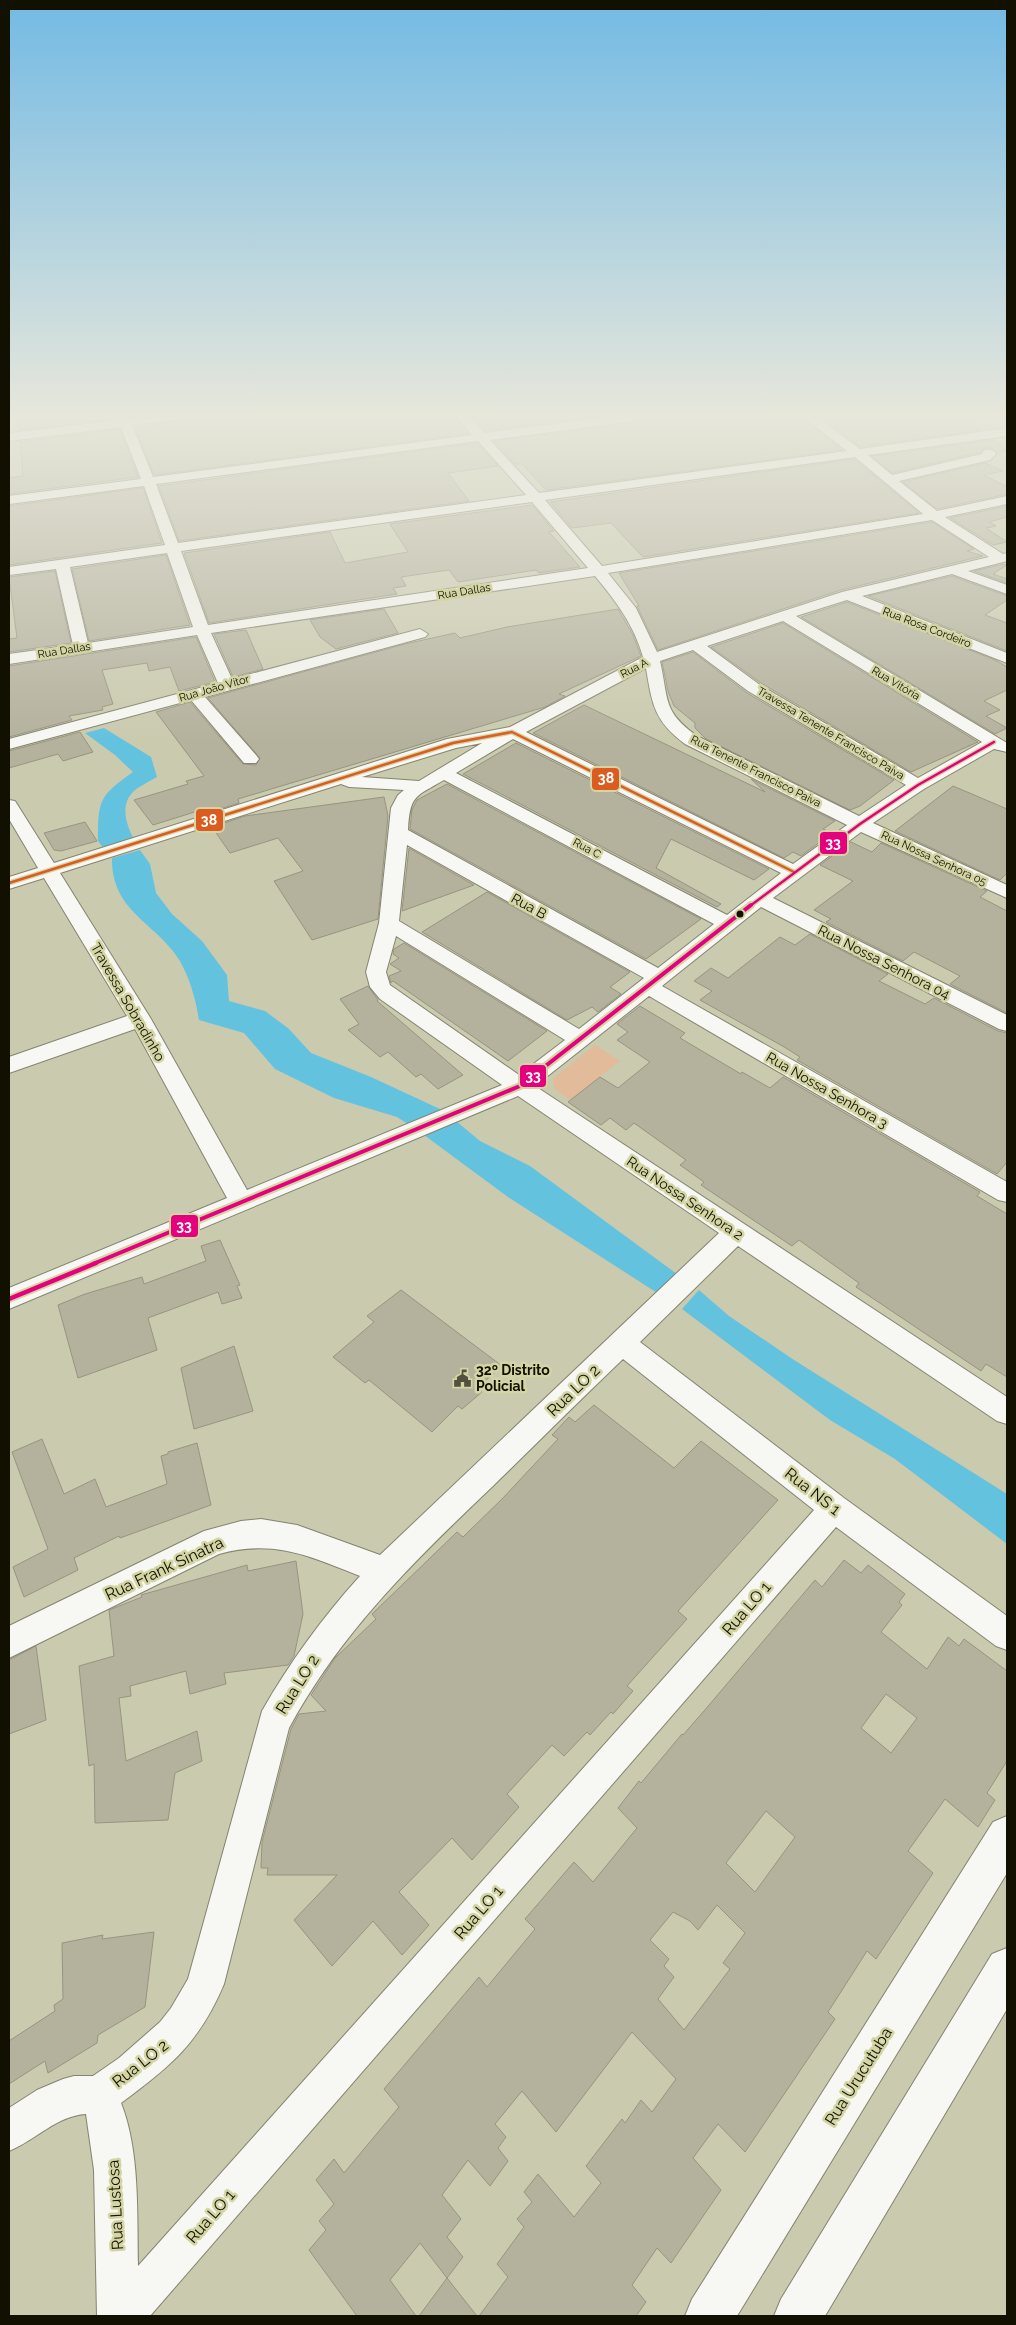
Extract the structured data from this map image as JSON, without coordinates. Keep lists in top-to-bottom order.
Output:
{
  "streets": {
    "street": [
      "Rua Dallas",
      "Rua Rosa Cordeiro",
      "Rua A",
      "Rua Vitória",
      "Rua João Vítor",
      "Travessa Tenente Francisco Paiva",
      "Rua Tenente Francisco Paiva",
      "Rua C",
      "Rua Nossa Senhora 05",
      "Rua B",
      "Rua Nossa Senhora 04",
      "Travessa Sobradinho",
      "Rua Nossa Senhora 3",
      "Rua Nossa Senhora 2",
      "Rua LO 2",
      "Rua NS 1",
      "Rua Frank Sinatra",
      "Rua LO 1",
      "Rua Urucutuba",
      "Rua Lustosa"
    ]
  },
  "crossings": [
    ["Rua Dallas", "Rua Tenente Francisco Paiva"],
    ["Rua Rosa Cordeiro", "Rua A"],
    ["Rua A", "Rua Vitória"],
    ["Rua A", "Travessa Tenente Francisco Paiva"],
    ["Rua A", "Rua Tenente Francisco Paiva"],
    ["Rua A", "Rua C"],
    ["Rua A", "Rua B"],
    ["Rua A", "Rua Nossa Senhora 2"],
    ["Rua Tenente Francisco Paiva", "Rua Nossa Senhora 05"],
    ["Rua B", "Rua Nossa Senhora 3"],
    ["Rua Nossa Senhora 2", "Rua LO 2"],
    ["Rua LO 2", "Rua NS 1"],
    ["Rua LO 2", "Rua Frank Sinatra"],
    ["Rua LO 2", "Rua Lustosa"],
    ["Rua NS 1", "Rua LO 1"]
  ],
  "places": {
    "public building": ["32º Distrito Policial"]
  },
  "lines": ["transit line 38", "transit line 33"]
}
